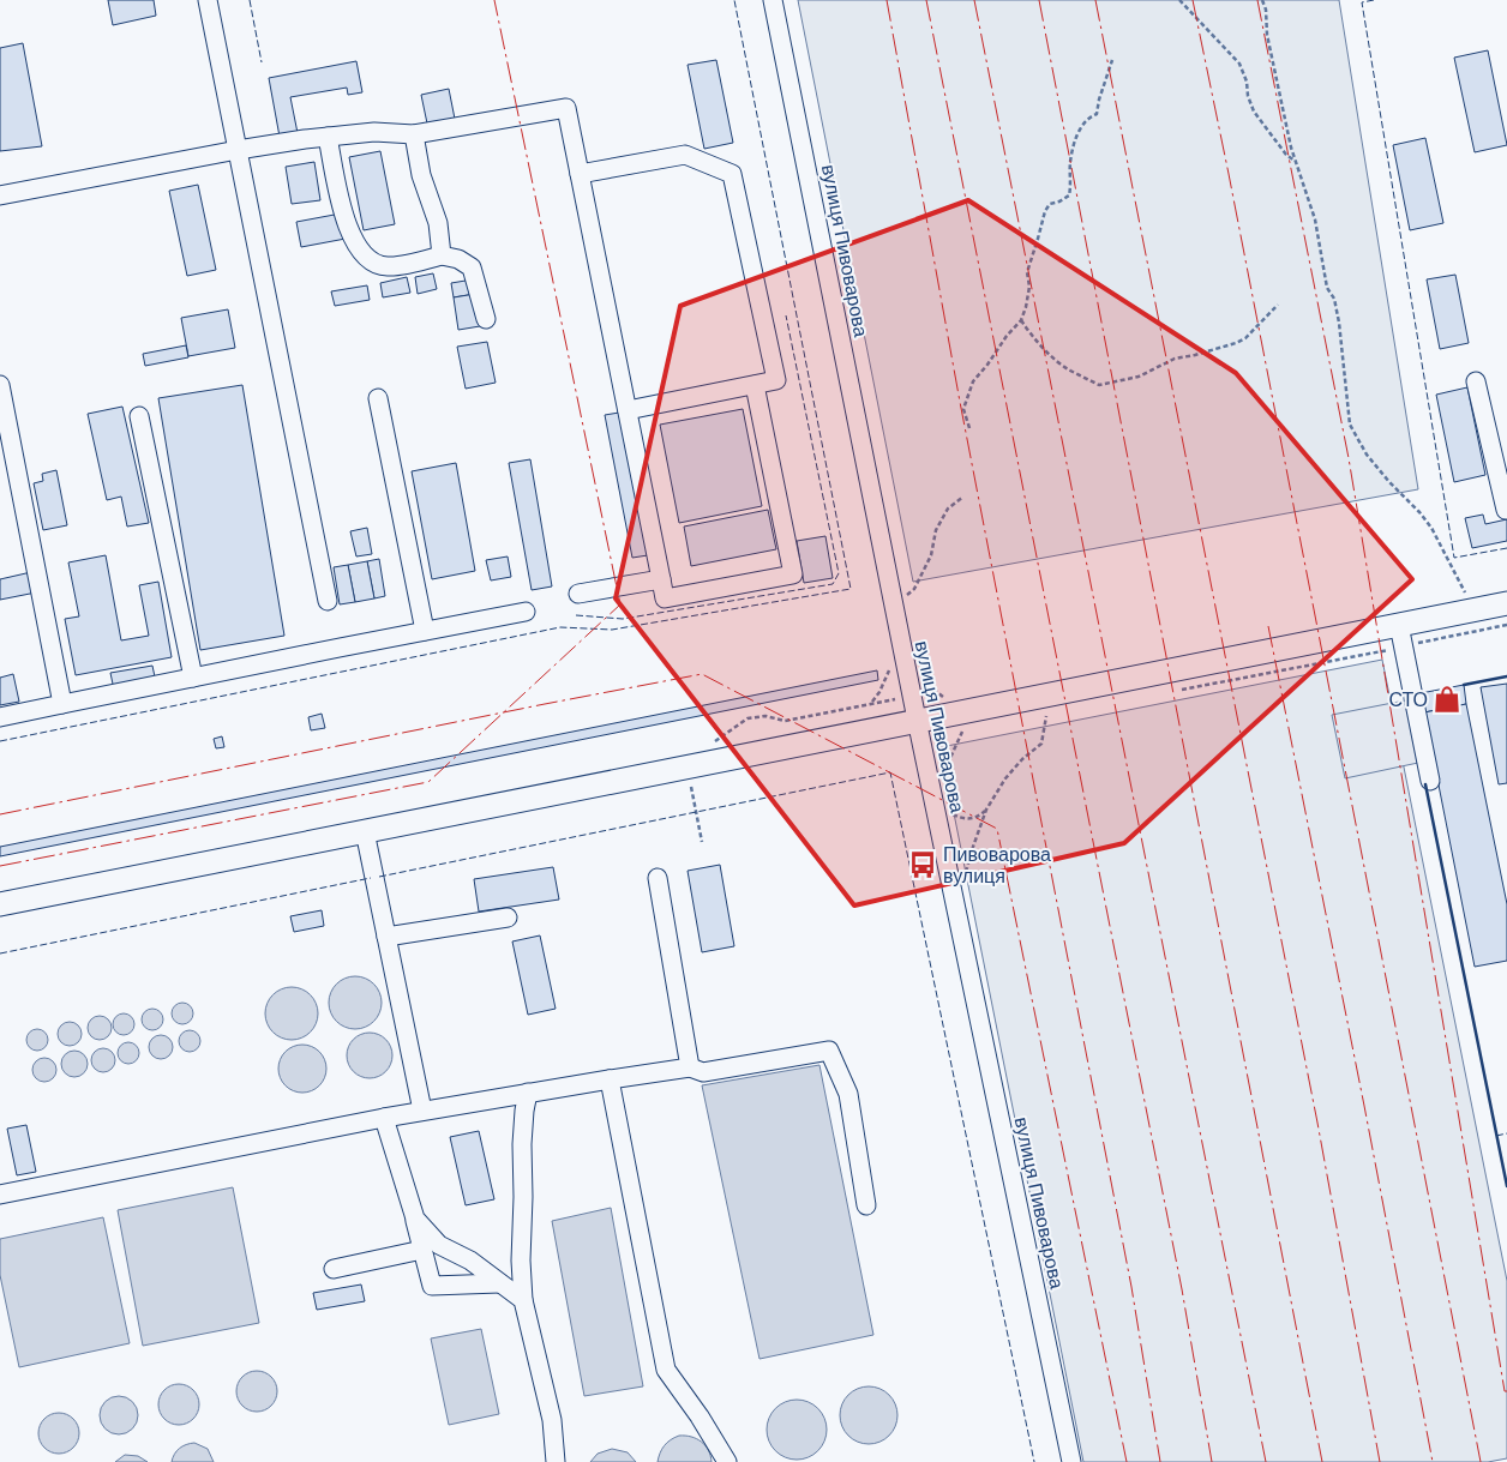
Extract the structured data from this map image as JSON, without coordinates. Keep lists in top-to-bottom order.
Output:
{
  "streets": {
    "street": ["вулиця Пивоварова"]
  },
  "places": {
    "shop": ["СТО"],
    "bus stop": ["Пивоварова вулиця"]
  }
}
